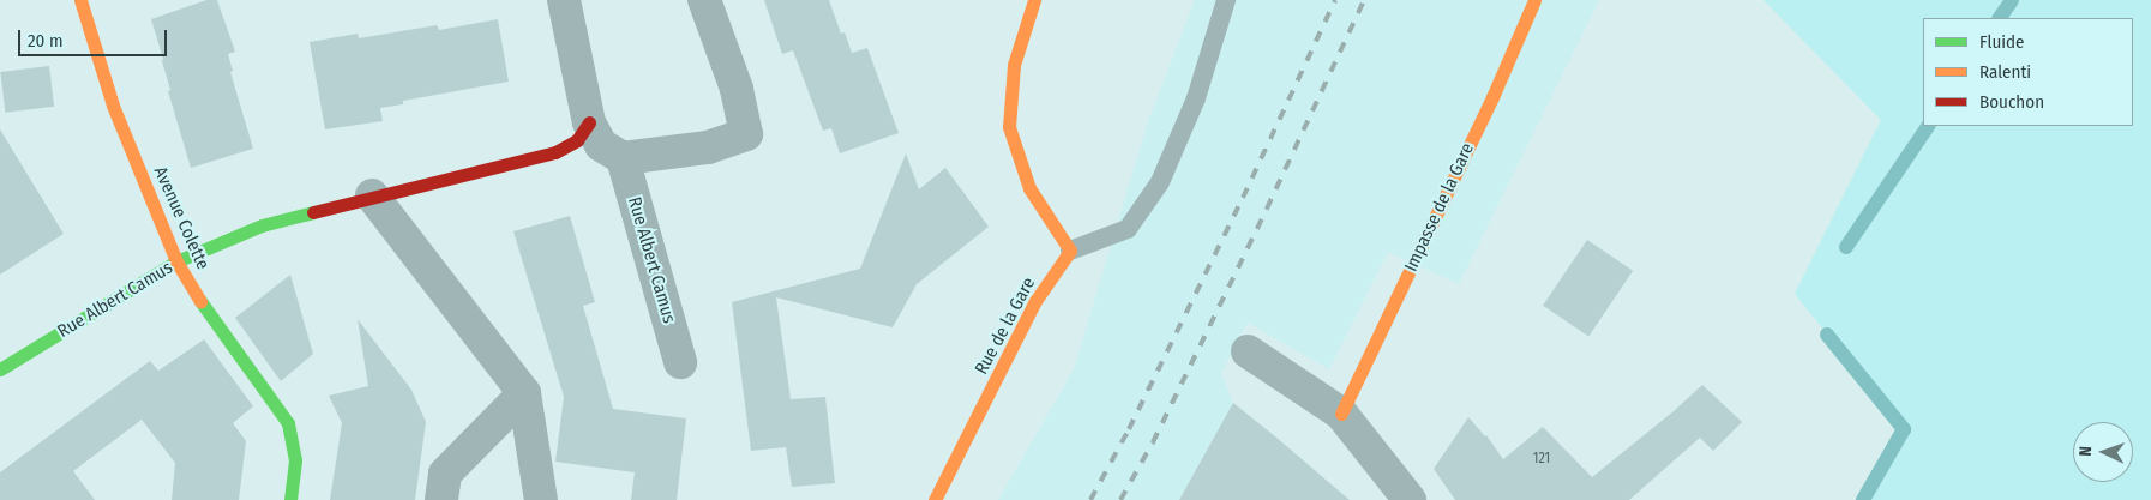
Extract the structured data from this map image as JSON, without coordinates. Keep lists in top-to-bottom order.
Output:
{
  "streets": {
    "street": [
      "Impasse de la Gare",
      "Avenue Colette",
      "Rue Albert Camus",
      "Rue de la Gare"
    ]
  },
  "crossings": [
    ["Avenue Colette", "Rue Albert Camus"]
  ],
  "house_numbers": ["121"],
  "legend": ["Fluide", "Ralenti", "Bouchon"],
  "scale_bar": "20 m",
  "north": "left"
}
